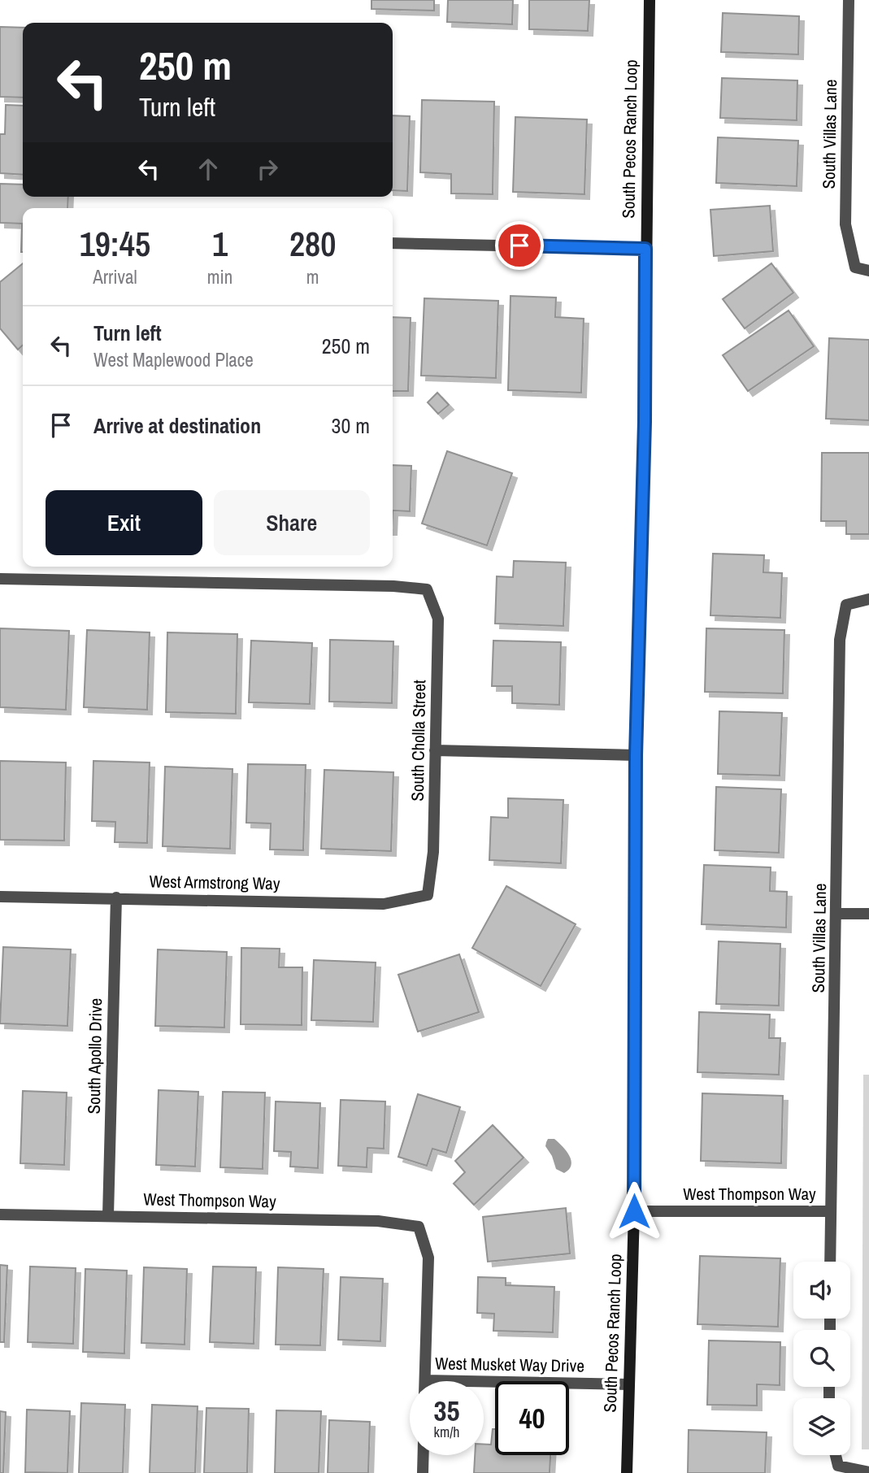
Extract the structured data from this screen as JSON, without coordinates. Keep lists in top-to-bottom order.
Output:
{
  "streets": {
    "street": [
      "South Villas Lane",
      "South Pecos Ranch Loop",
      "South Cholla Street",
      "West Armstrong Way",
      "South Apollo Drive",
      "West Thompson Way",
      "West Musket Way Drive"
    ]
  },
  "crossings": [
    ["South Villas Lane", "West Thompson Way"],
    ["South Pecos Ranch Loop", "West Thompson Way"],
    ["South Pecos Ranch Loop", "West Musket Way Drive"],
    ["South Cholla Street", "West Armstrong Way"],
    ["West Armstrong Way", "South Apollo Drive"],
    ["South Apollo Drive", "West Thompson Way"],
    ["West Thompson Way", "West Musket Way Drive"]
  ],
  "page": {
    "turn": ["250 m", "Turn left"],
    "eta": [
      "19:45",
      "Arrival",
      "1",
      "min",
      "280",
      "m"
    ],
    "list": [
      {
        "name": "Turn left",
        "note": "West Maplewood Place",
        "value": "250 m"
      },
      {
        "name": "Arrive at destination",
        "value": "30 m"
      }
    ],
    "buttons": ["Exit", "Share"],
    "speed": "35 km/h",
    "limit": "40"
  }
}
